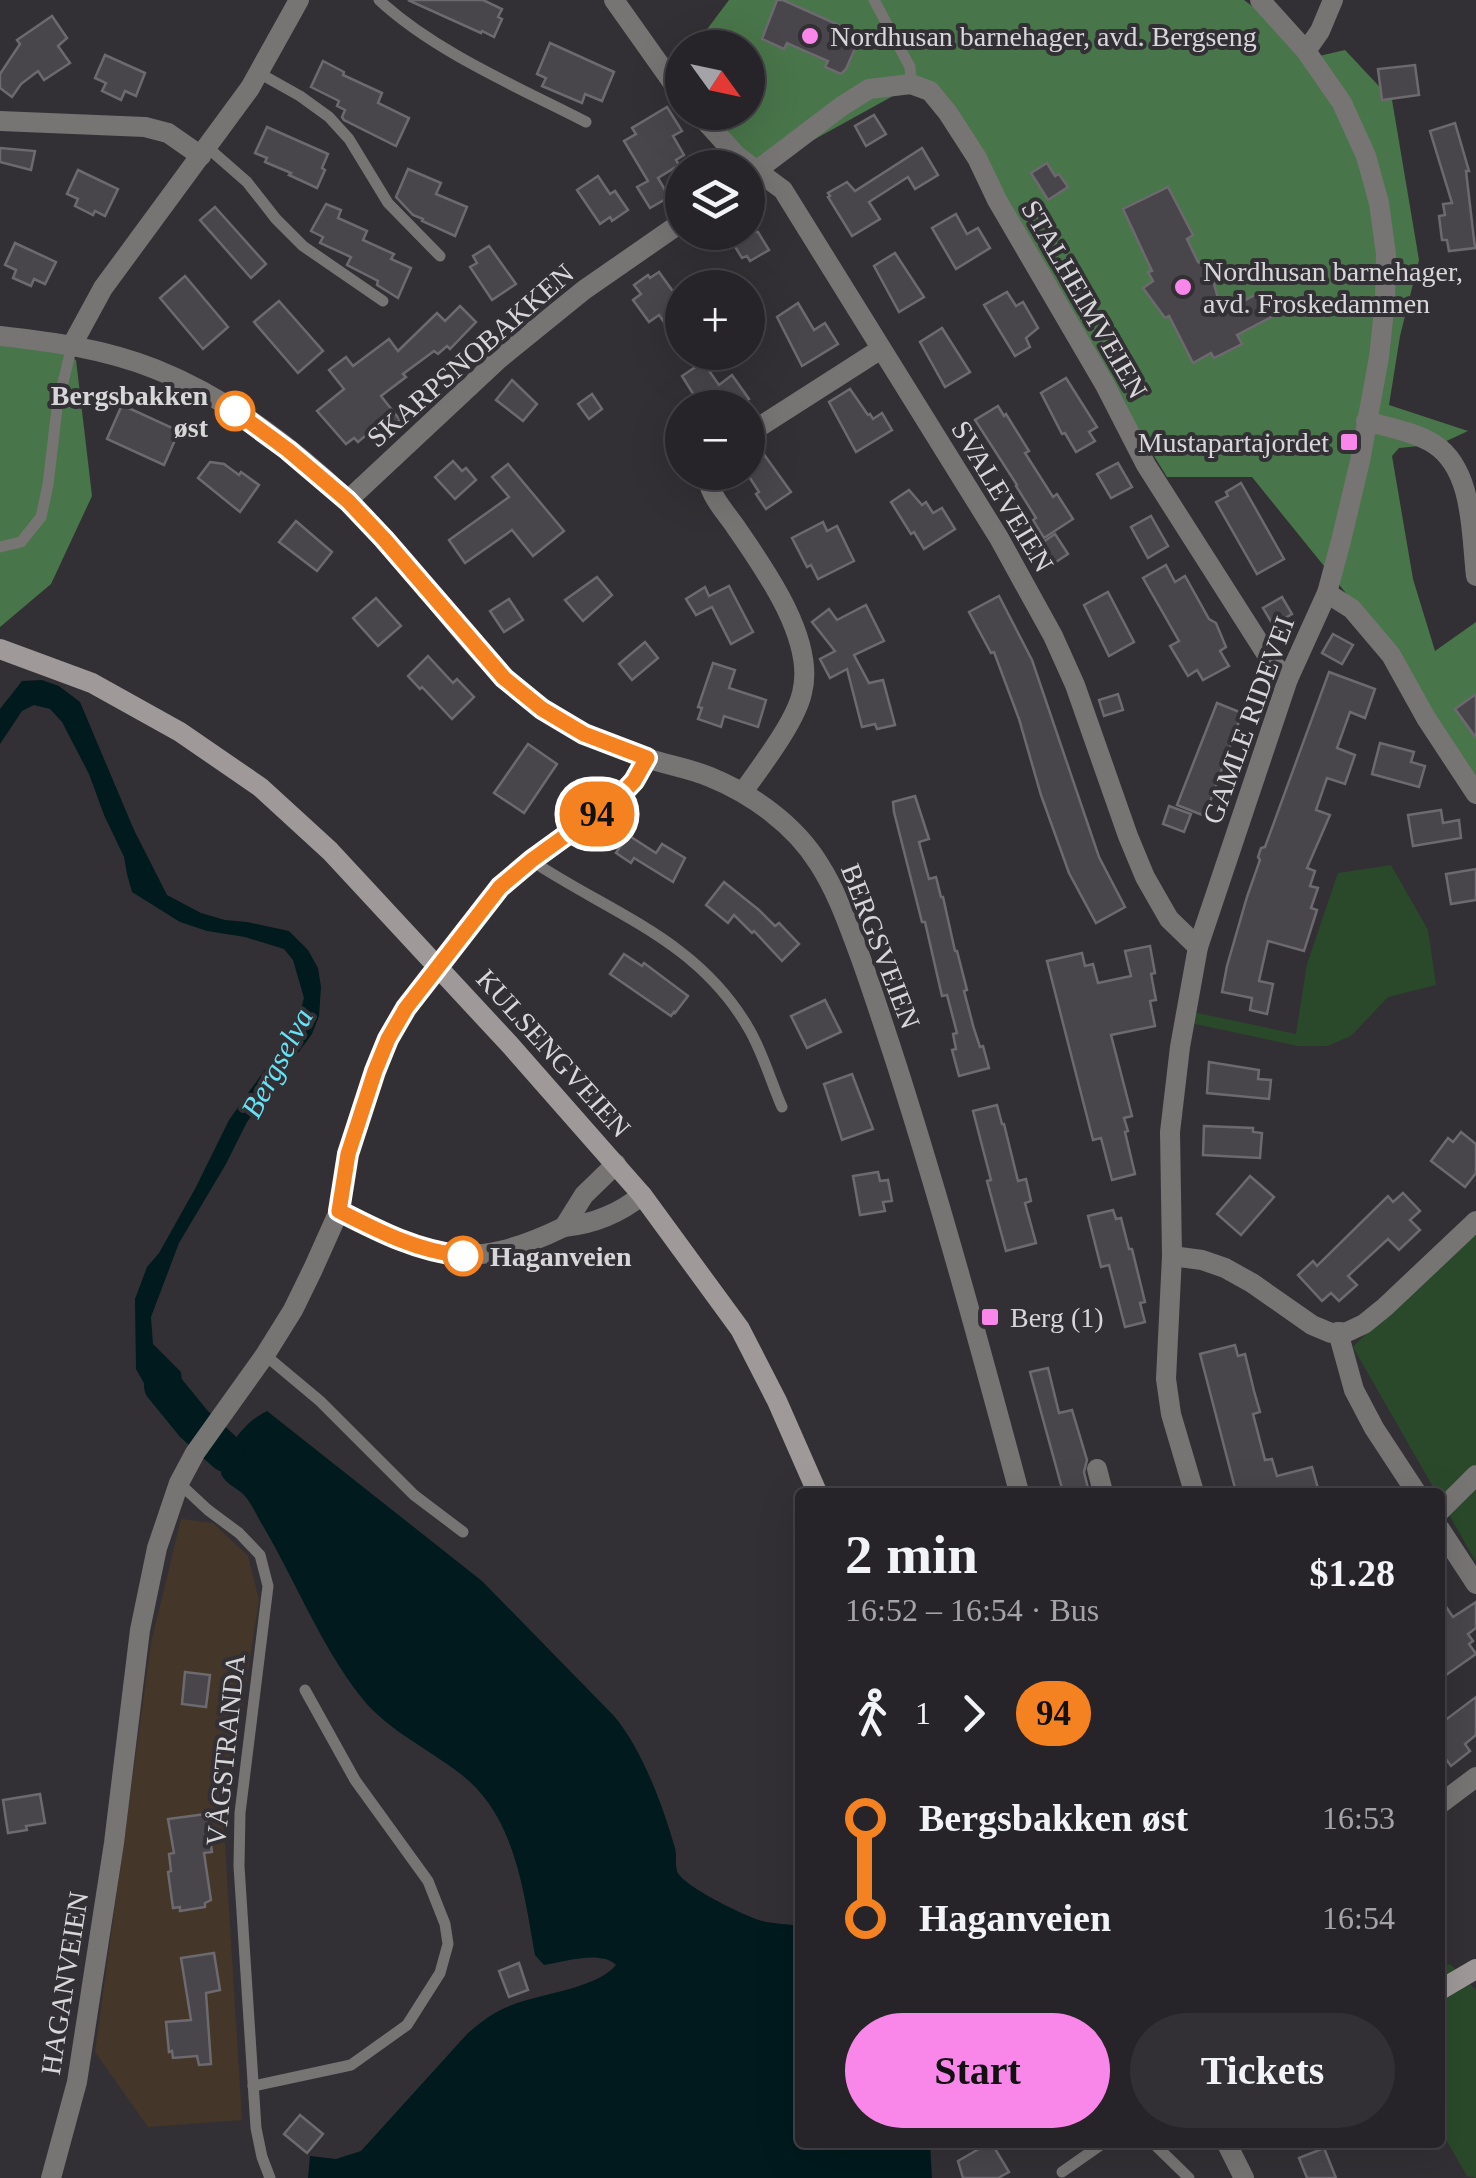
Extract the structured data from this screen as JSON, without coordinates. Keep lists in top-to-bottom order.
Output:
{
  "streets": {
    "main road": ["KULSENGVEIEN"],
    "street": [
      "STALHEIMVEIEN",
      "SKARPSNOBAKKEN",
      "SVALEVEIEN",
      "GAMLE RIDEVEI",
      "BERGSVEIEN",
      "HAGANVEIEN"
    ],
    "lane": ["VÅGSTRANDA"]
  },
  "crossings": [
    ["STALHEIMVEIEN", "GAMLE RIDEVEI"],
    ["SKARPSNOBAKKEN", "BERGSVEIEN"],
    ["SVALEVEIEN", "GAMLE RIDEVEI"],
    ["BERGSVEIEN", "HAGANVEIEN"],
    ["VÅGSTRANDA", "HAGANVEIEN"]
  ],
  "water": ["Bergselva"],
  "places": {
    "other": [
      "Nordhusan barnehager, avd. Bergseng",
      "Nordhusan barnehager, avd. Froskedammen",
      "Bergsbakken øst",
      "Haganveien"
    ],
    "transit": ["Mustapartajordet", "Berg (1)"]
  },
  "lines": ["bus line 94"],
  "north": "bottom right",
  "page": {
    "on_map": "94",
    "map_buttons": ["+", "−"],
    "heading": ["2 min", "16:52 – 16:54 · Bus", "$1.28"],
    "legs": ["1", "94"],
    "list": [
      {
        "name": "Bergsbakken øst",
        "value": "16:53"
      },
      {
        "name": "Haganveien",
        "value": "16:54"
      }
    ],
    "buttons": ["Start", "Tickets"]
  }
}
